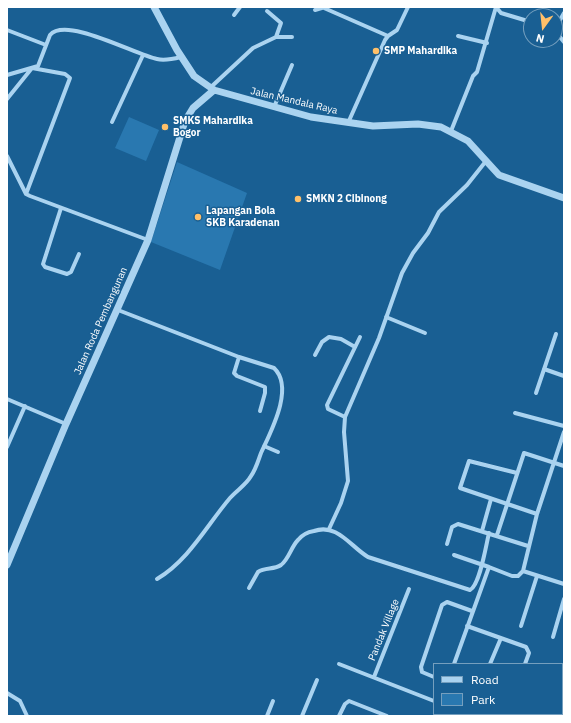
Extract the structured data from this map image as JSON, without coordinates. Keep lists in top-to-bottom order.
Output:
{
  "streets": {
    "street": ["Jalan Mandala Raya", "Jalan Roda Pembangunan", "Pandak Village"]
  },
  "crossings": [
    ["Jalan Mandala Raya", "Jalan Roda Pembangunan"]
  ],
  "places": [
    "SMP Mahardika",
    "SMKS Mahardika Bogor",
    "SMKN 2 Cibinong",
    "Lapangan Bola SKB Karadenan"
  ],
  "legend": ["Road", "Park"],
  "north": "bottom"
}
